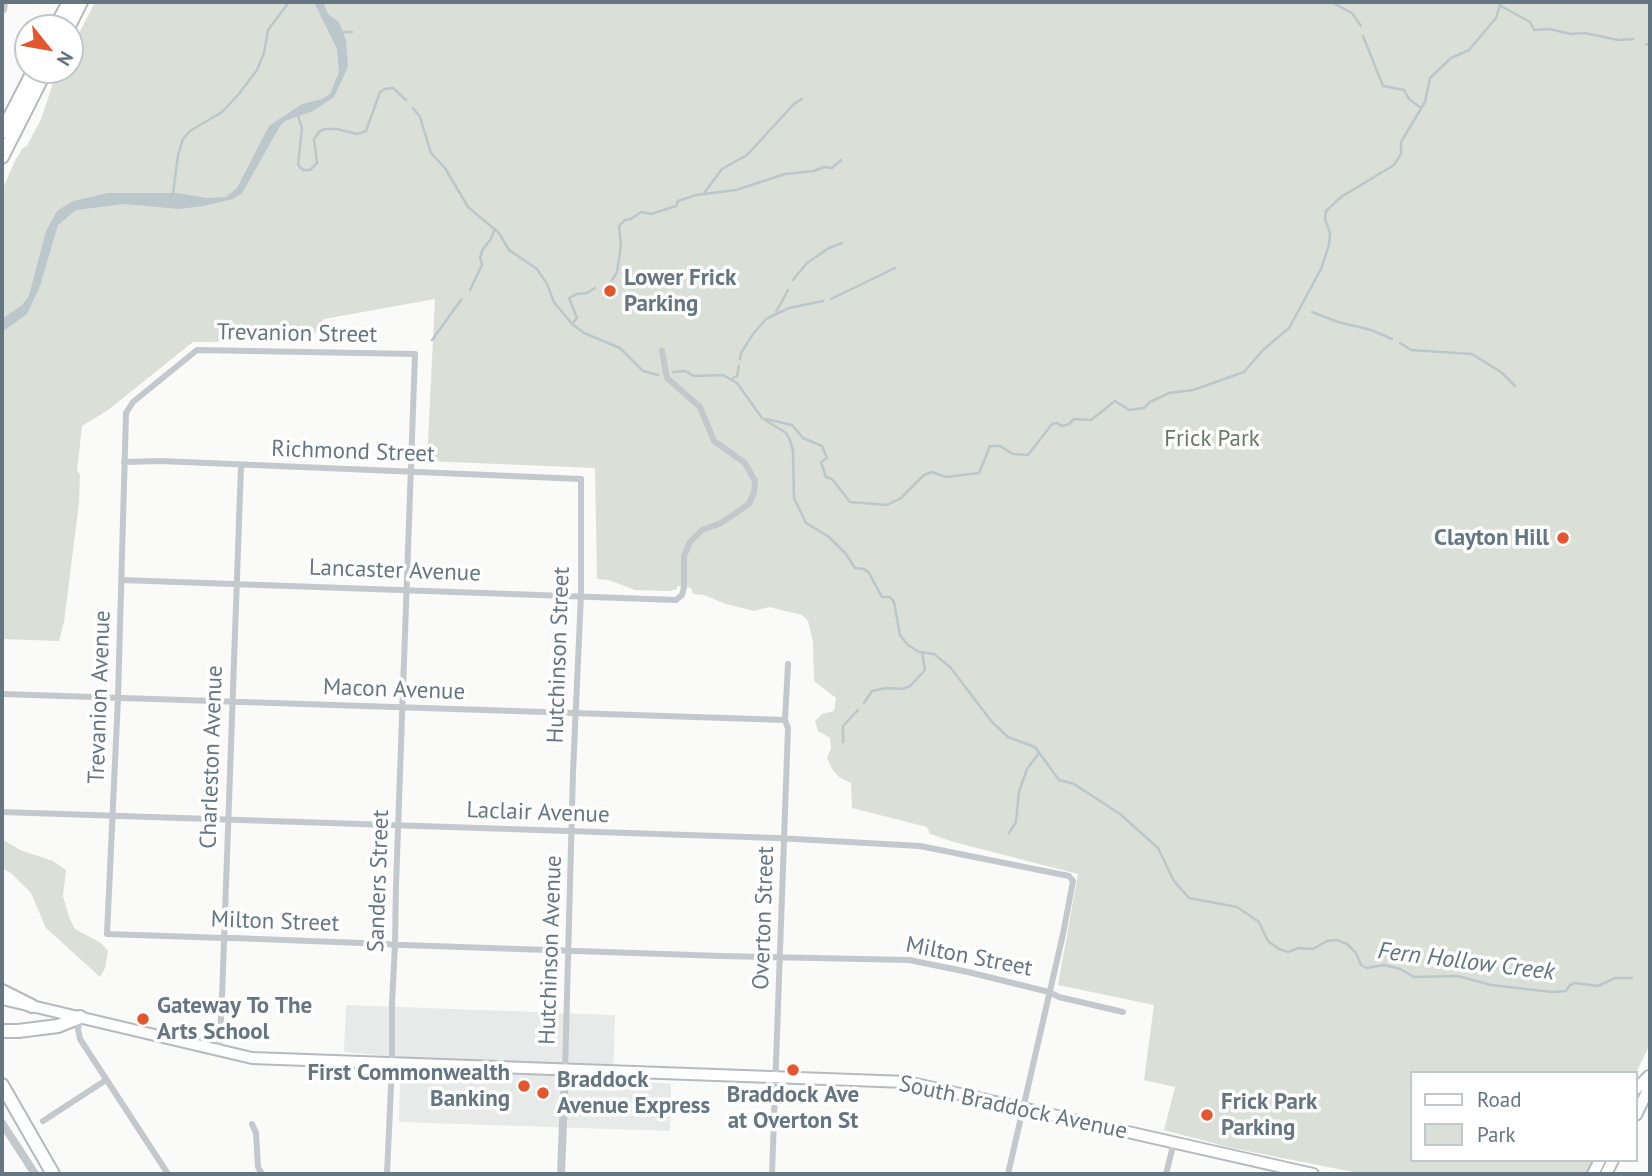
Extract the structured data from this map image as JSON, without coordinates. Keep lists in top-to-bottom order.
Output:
{
  "streets": {
    "main road": ["South Braddock Avenue"],
    "street": [
      "Trevanion Street",
      "Richmond Street",
      "Lancaster Avenue",
      "Hutchinson Street",
      "Macon Avenue",
      "Trevanion Avenue",
      "Charleston Avenue",
      "Laclair Avenue",
      "Sanders Street",
      "Overton Street",
      "Milton Street",
      "Hutchinson Avenue"
    ]
  },
  "crossings": [
    ["Trevanion Street", "Richmond Street"],
    ["Trevanion Street", "Trevanion Avenue"],
    ["Trevanion Street", "Sanders Street"],
    ["Richmond Street", "Hutchinson Street"],
    ["Richmond Street", "Trevanion Avenue"],
    ["Richmond Street", "Charleston Avenue"],
    ["Richmond Street", "Sanders Street"],
    ["Lancaster Avenue", "Hutchinson Street"],
    ["Lancaster Avenue", "Trevanion Avenue"],
    ["Lancaster Avenue", "Charleston Avenue"],
    ["Lancaster Avenue", "Sanders Street"],
    ["Hutchinson Street", "Macon Avenue"],
    ["Hutchinson Street", "Laclair Avenue"],
    ["Hutchinson Street", "Hutchinson Avenue"],
    ["Macon Avenue", "Trevanion Avenue"],
    ["Macon Avenue", "Charleston Avenue"],
    ["Macon Avenue", "Sanders Street"],
    ["Macon Avenue", "Overton Street"],
    ["Trevanion Avenue", "Laclair Avenue"],
    ["Trevanion Avenue", "Milton Street"],
    ["Charleston Avenue", "Laclair Avenue"],
    ["Charleston Avenue", "Milton Street"],
    ["Charleston Avenue", "South Braddock Avenue"],
    ["Laclair Avenue", "Sanders Street"],
    ["Laclair Avenue", "Overton Street"],
    ["Laclair Avenue", "Milton Street"],
    ["Laclair Avenue", "Hutchinson Avenue"],
    ["Sanders Street", "Milton Street"],
    ["Sanders Street", "South Braddock Avenue"],
    ["Overton Street", "Milton Street"],
    ["Overton Street", "South Braddock Avenue"],
    ["Milton Street", "Hutchinson Avenue"],
    ["Hutchinson Avenue", "South Braddock Avenue"]
  ],
  "water": ["Fern Hollow Creek"],
  "parks": ["Frick Park"],
  "places": [
    "Lower Frick Parking",
    "Clayton Hill",
    "Gateway To The Arts School",
    "Braddock Ave at Overton St",
    "First Commonwealth Banking",
    "Braddock Avenue Express",
    "Frick Park Parking"
  ],
  "legend": ["Road", "Park"],
  "north": "bottom right"
}
